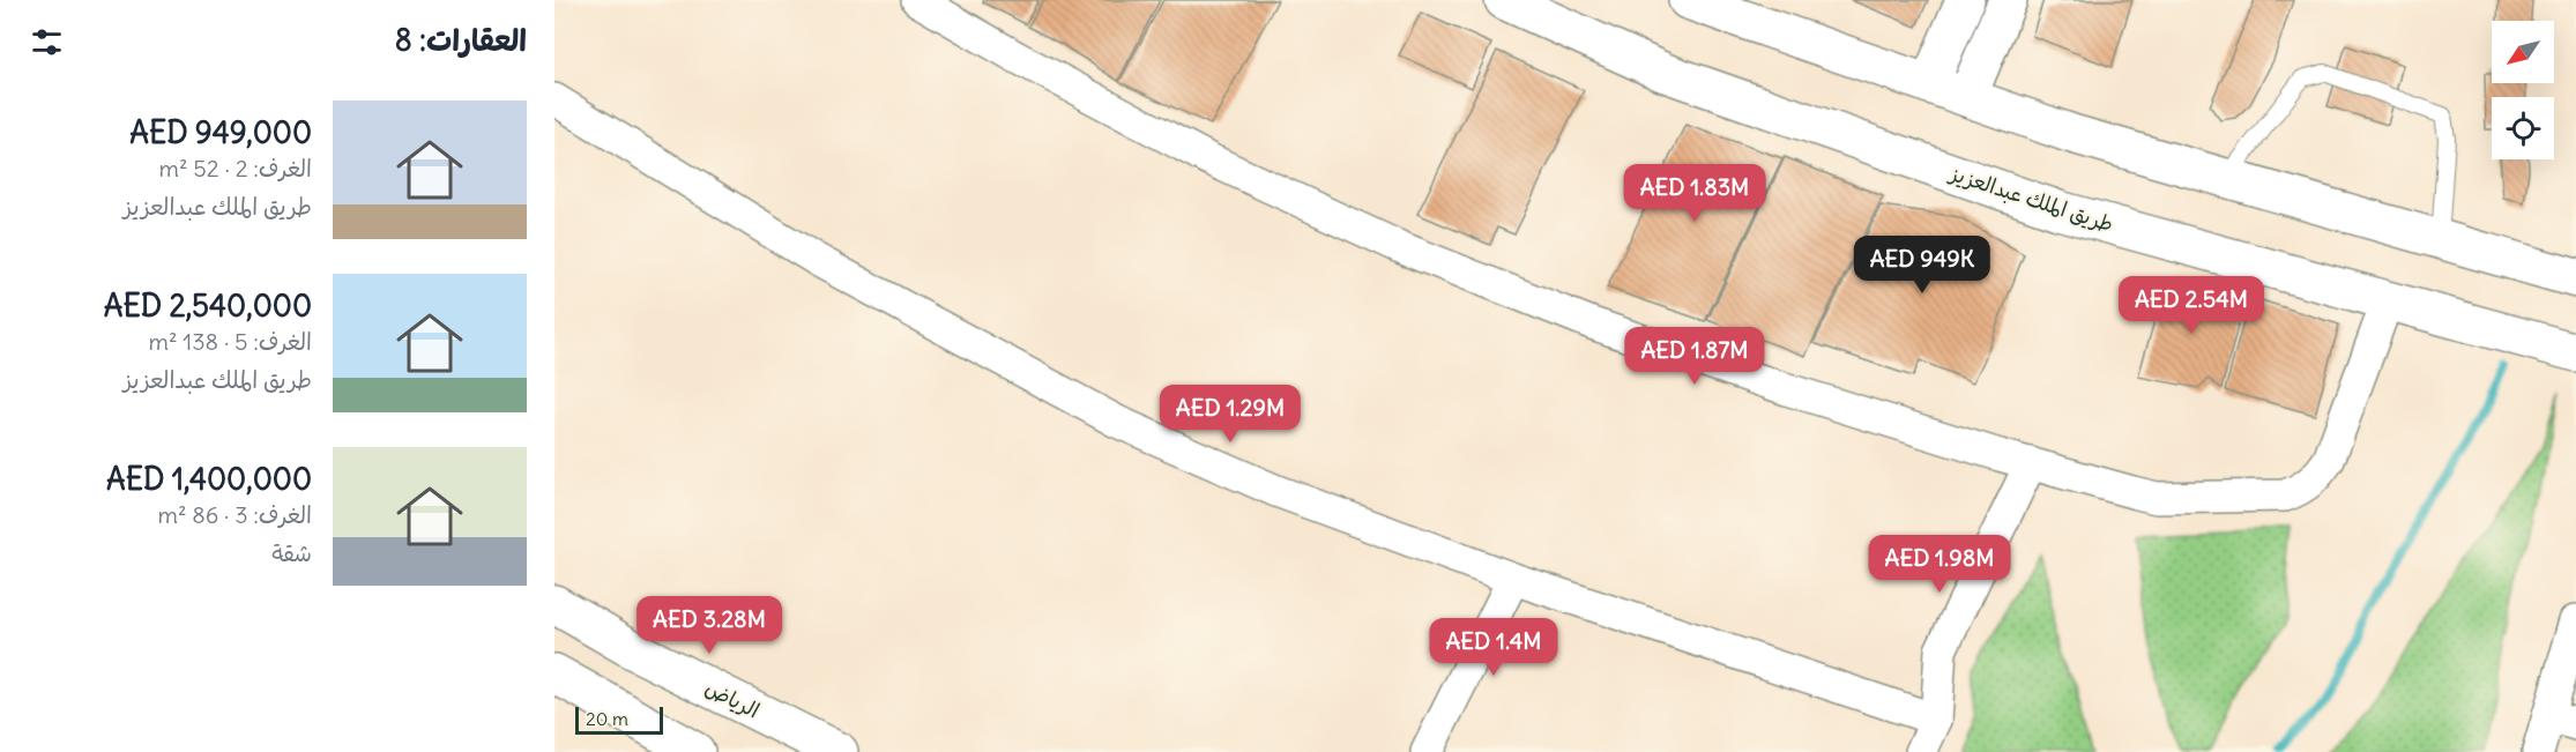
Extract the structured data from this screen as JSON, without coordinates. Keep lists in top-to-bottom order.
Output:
{
  "streets": {
    "main road": ["طريق الملك عبدالعزيز", "الرياض"]
  },
  "scale_bar": "20 m",
  "north": "bottom left",
  "page": {
    "heading": "العقارات: 8",
    "list": [
      {
        "name": "AED 949,000",
        "note": "الغرف: 2 · 52 m² · طريق الملك عبدالعزيز"
      },
      {
        "name": "AED 2,540,000",
        "note": "الغرف: 5 · 138 m² · طريق الملك عبدالعزيز"
      },
      {
        "name": "AED 1,400,000",
        "note": "الغرف: 3 · 86 m² · شقة"
      }
    ],
    "price": [
      "AED 1.83M",
      "AED 949K",
      "AED 2.54M",
      "AED 1.87M",
      "AED 1.29M",
      "AED 1.98M",
      "AED 3.28M",
      "AED 1.4M"
    ],
    "scale": "20 m"
  }
}
